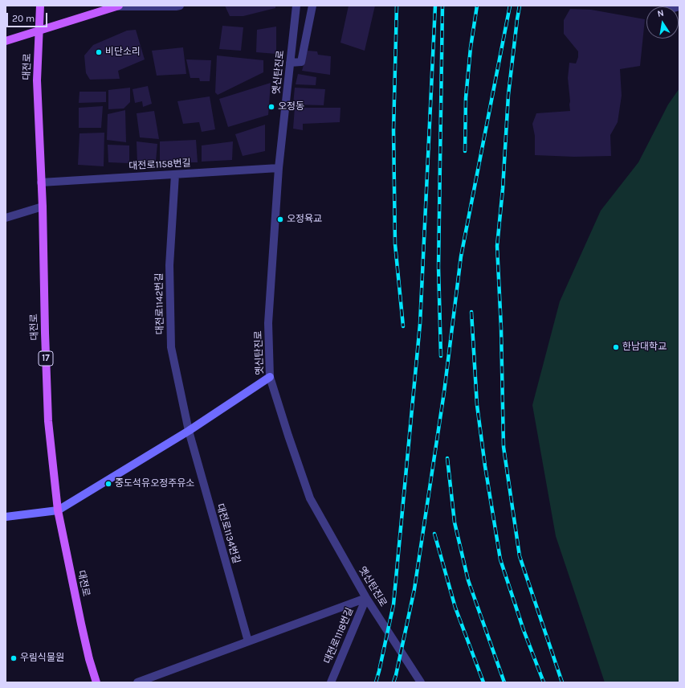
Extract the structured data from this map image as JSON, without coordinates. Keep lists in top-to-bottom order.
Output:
{
  "streets": {
    "main road": ["대전로", "17"],
    "street": [
      "옛신탄진로",
      "대전로1158번길",
      "대전로1142번길",
      "대전로1134번길",
      "대전로1118번길"
    ]
  },
  "crossings": [
    ["대전로", "대전로1158번길"],
    ["옛신탄진로", "대전로1158번길"],
    ["옛신탄진로", "대전로1118번길"],
    ["대전로1158번길", "대전로1142번길"],
    ["대전로1142번길", "대전로1134번길"]
  ],
  "places": [
    "비단소리",
    "오정동",
    "오정육교",
    "한남대학교",
    "중도석유오정주유소",
    "우림식물원"
  ],
  "scale_bar": "20 m",
  "north": "top"
}
